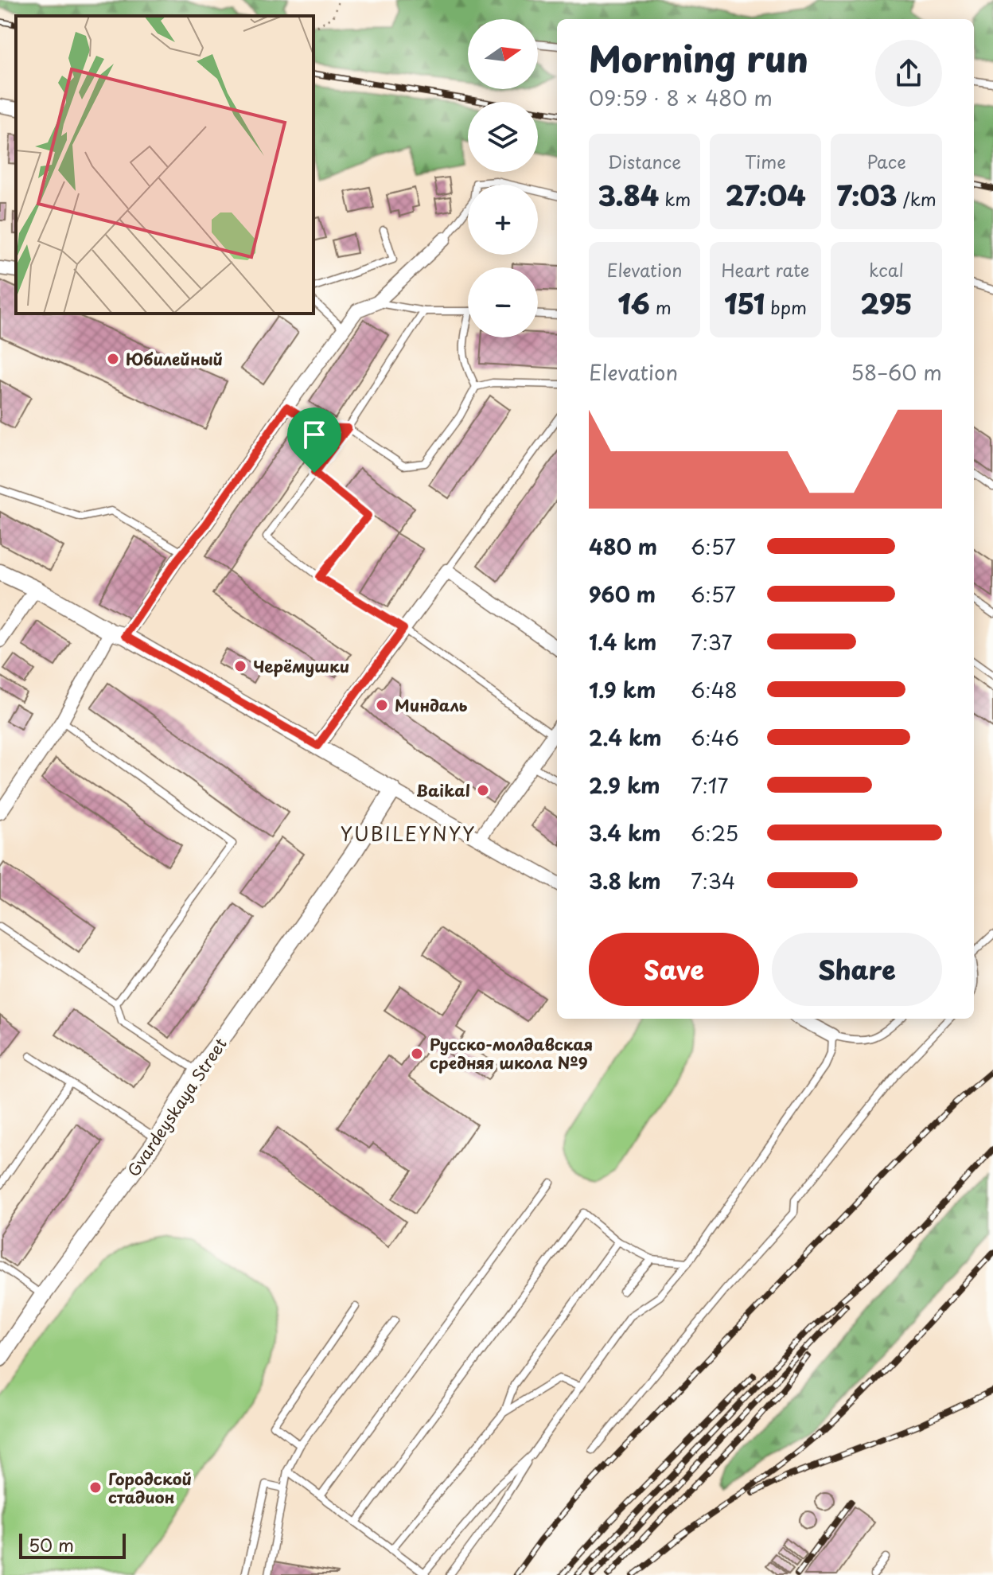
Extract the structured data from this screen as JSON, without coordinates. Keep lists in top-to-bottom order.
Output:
{
  "streets": {
    "street": ["Gvardeyskaya Street"]
  },
  "districts": ["YUBILEYNYY"],
  "places": [
    "Юбилейный",
    "Черёмушки",
    "Миндаль",
    "Baikal",
    "Русско-молдавская средняя школа №9",
    "Городской стадион"
  ],
  "scale_bar": "50 m",
  "north": "right",
  "page": {
    "map_buttons": ["+", "−"],
    "heading": ["Morning run", "09:59 · 8 × 480 m"],
    "stats": [
      ["Distance", "3.84 km"],
      ["Time", "27:04"],
      ["Pace", "7:03 /km"],
      ["Elevation", "16 m"],
      ["Heart rate", "151 bpm"],
      ["kcal", "295"]
    ],
    "chart": ["Elevation", "58–60 m"],
    "list": [
      {
        "name": "480 m",
        "note": "6:57"
      },
      {
        "name": "960 m",
        "note": "6:57"
      },
      {
        "name": "1.4 km",
        "note": "7:37"
      },
      {
        "name": "1.9 km",
        "note": "6:48"
      },
      {
        "name": "2.4 km",
        "note": "6:46"
      },
      {
        "name": "2.9 km",
        "note": "7:17"
      },
      {
        "name": "3.4 km",
        "note": "6:25"
      },
      {
        "name": "3.8 km",
        "note": "7:34"
      }
    ],
    "buttons": ["Save", "Share"],
    "scale": "50 m"
  }
}
